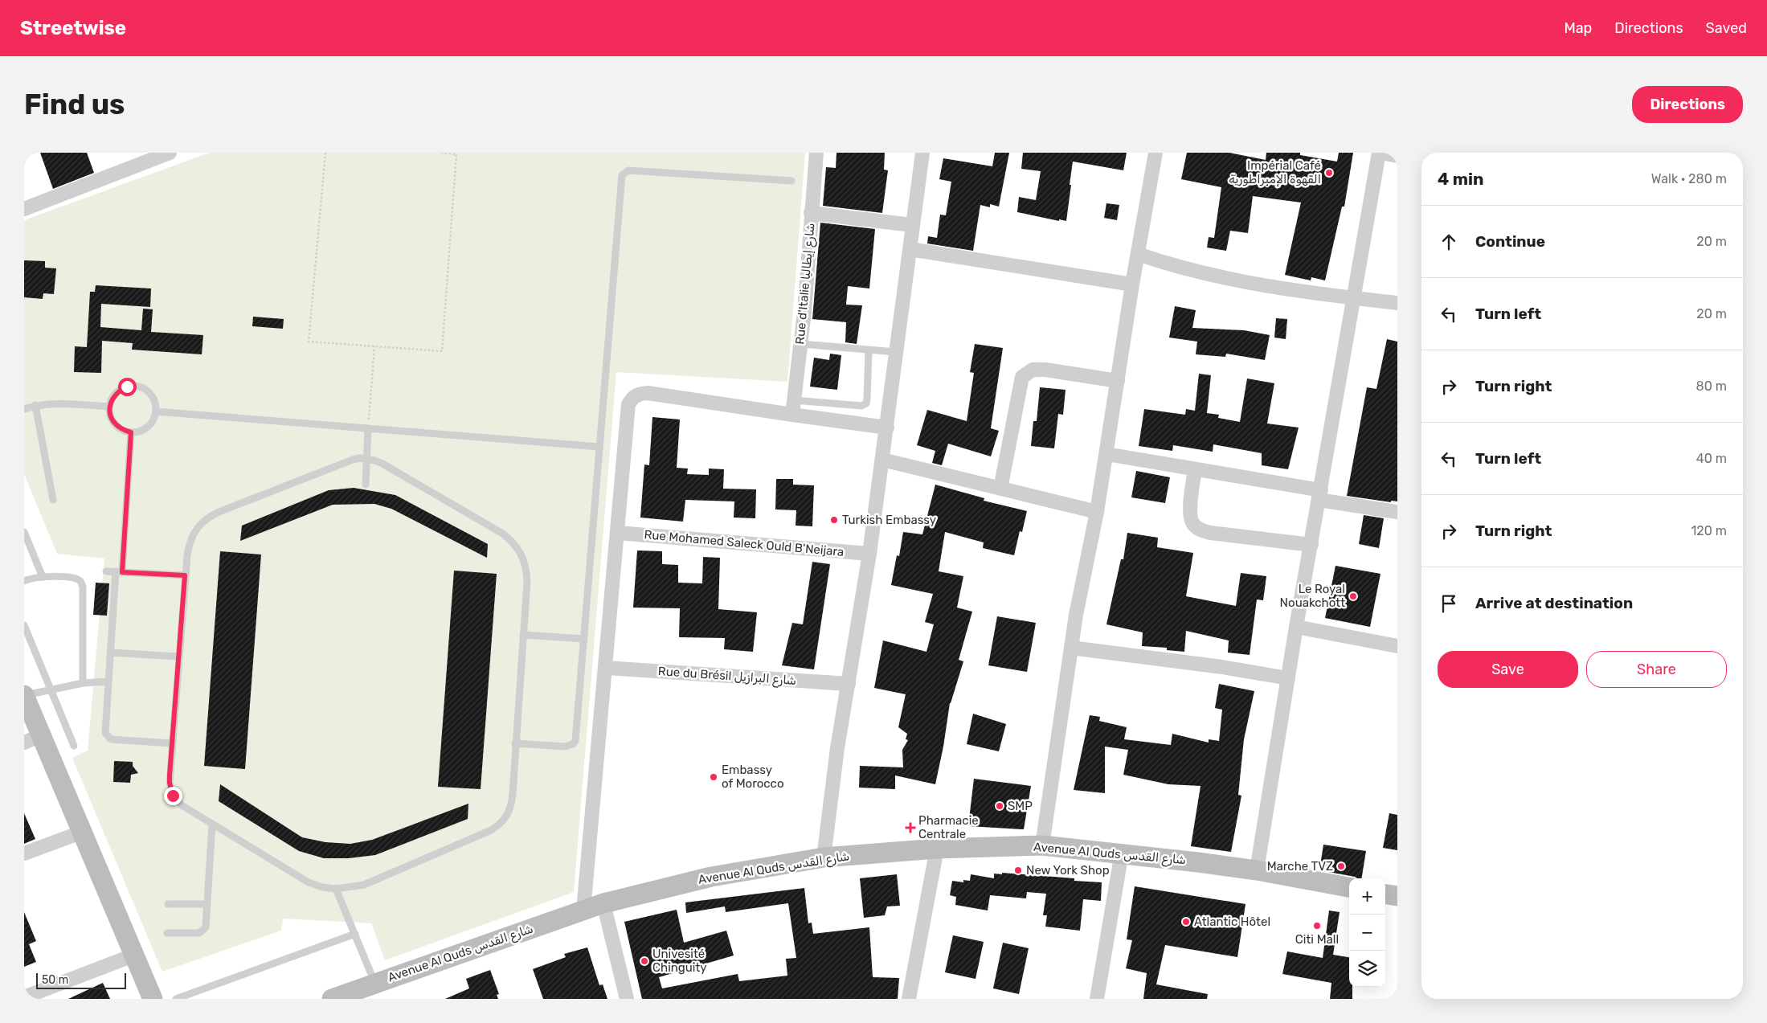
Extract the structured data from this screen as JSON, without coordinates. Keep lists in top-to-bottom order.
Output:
{
  "streets": {
    "street": [
      "Rue d'Italie شارع إيطاليا",
      "Rue Mohamed Saleck Ould B'Neijara",
      "Rue du Brésil شارع البرازيل",
      "Avenue Al Quds شارع القدس"
    ]
  },
  "places": {
    "other": [
      "Impérial Café القهوة الإمبراطورية",
      "Turkish Embassy",
      "Le Royal Nouakchott",
      "Embassy of Morocco",
      "SMP",
      "Marche TVZ",
      "New York Shop",
      "Atlantic Hôtel",
      "Citi Mall",
      "Univesité Chinguity"
    ],
    "health": ["Pharmacie Centrale"]
  },
  "scale_bar": "50 m",
  "page": {
    "header": "Streetwise",
    "nav": ["Map", "Directions", "Saved"],
    "buttons": [
      "Directions",
      ["Save", "Share"]
    ],
    "title": "Find us",
    "heading": ["4 min", "Walk · 280 m"],
    "list": [
      ["Continue", "20 m"],
      ["Turn left", "20 m"],
      ["Turn right", "80 m"],
      ["Turn left", "40 m"],
      ["Turn right", "120 m"],
      "Arrive at destination"
    ],
    "map_buttons": ["+", "−"],
    "scale": "50 m"
  }
}
